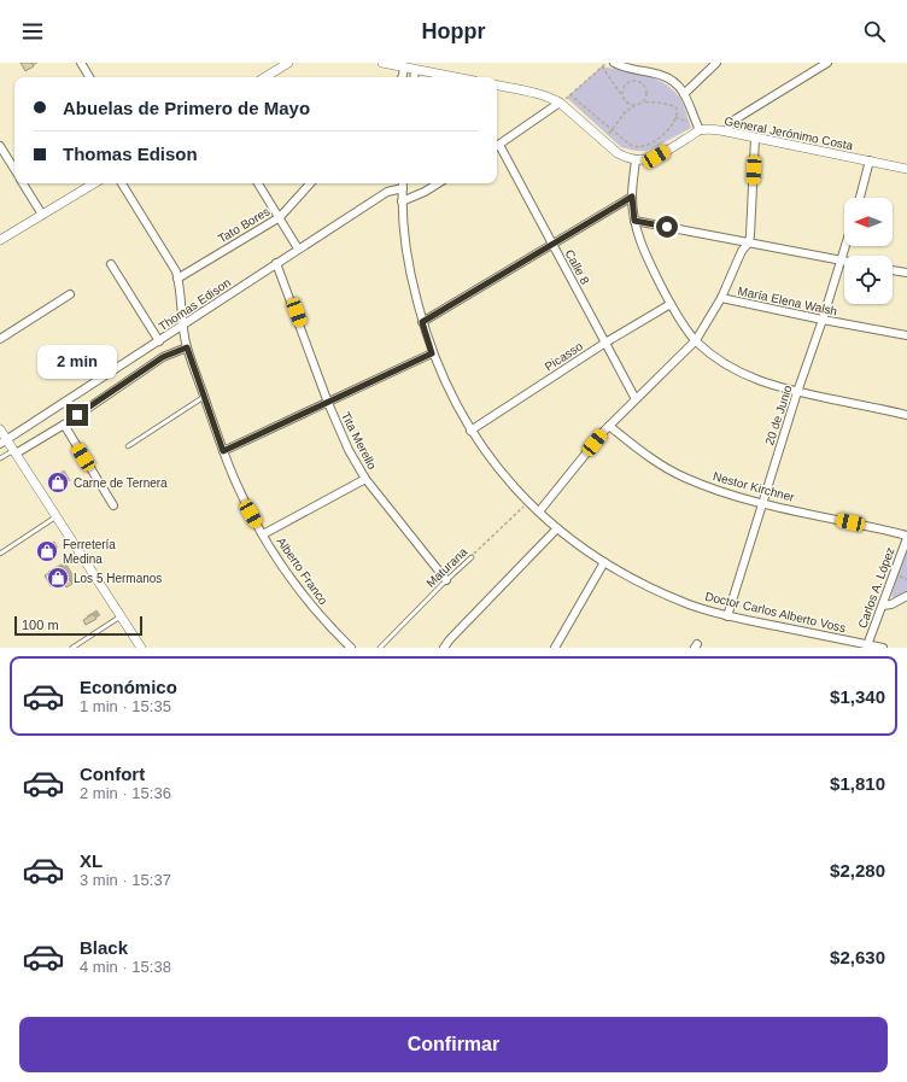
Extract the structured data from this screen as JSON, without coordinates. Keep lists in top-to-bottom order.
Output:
{
  "streets": {
    "street": [
      "General Jerónimo Costa",
      "Tato Bores",
      "Calle 8",
      "María Elena Walsh",
      "Thomas Edison",
      "Picasso",
      "20 de Junio",
      "Tita Merello",
      "Nestor Kirchner",
      "Alberto Franco",
      "Carlos A. López",
      "Doctor Carlos Alberto Voss"
    ],
    "lane": ["Maturana"]
  },
  "crossings": [
    ["Tato Bores", "Alberto Franco"],
    ["Calle 8", "Picasso"],
    ["María Elena Walsh", "20 de Junio"],
    ["Thomas Edison", "Tita Merello"],
    ["Thomas Edison", "Alberto Franco"],
    ["Thomas Edison", "Doctor Carlos Alberto Voss"],
    ["Picasso", "Doctor Carlos Alberto Voss"],
    ["20 de Junio", "Nestor Kirchner"],
    ["20 de Junio", "Doctor Carlos Alberto Voss"],
    ["Tita Merello", "Maturana"],
    ["Nestor Kirchner", "Carlos A. López"],
    ["Maturana", "Doctor Carlos Alberto Voss"],
    ["Carlos A. López", "Doctor Carlos Alberto Voss"]
  ],
  "places": {
    "shop": ["Carne de Ternera", "Ferretería Medina", "Los 5 Hermanos"]
  },
  "scale_bar": "100 m",
  "north": "left",
  "page": {
    "header": "Hoppr",
    "banner": ["Abuelas de Primero de Mayo", "Thomas Edison"],
    "bubble": "2 min",
    "scale": "100 m",
    "list": [
      {
        "name": "Económico",
        "note": "1 min · 15:35",
        "value": "$1,340"
      },
      {
        "name": "Confort",
        "note": "2 min · 15:36",
        "value": "$1,810"
      },
      {
        "name": "XL",
        "note": "3 min · 15:37",
        "value": "$2,280"
      },
      {
        "name": "Black",
        "note": "4 min · 15:38",
        "value": "$2,630"
      }
    ],
    "buttons": "Confirmar"
  }
}
